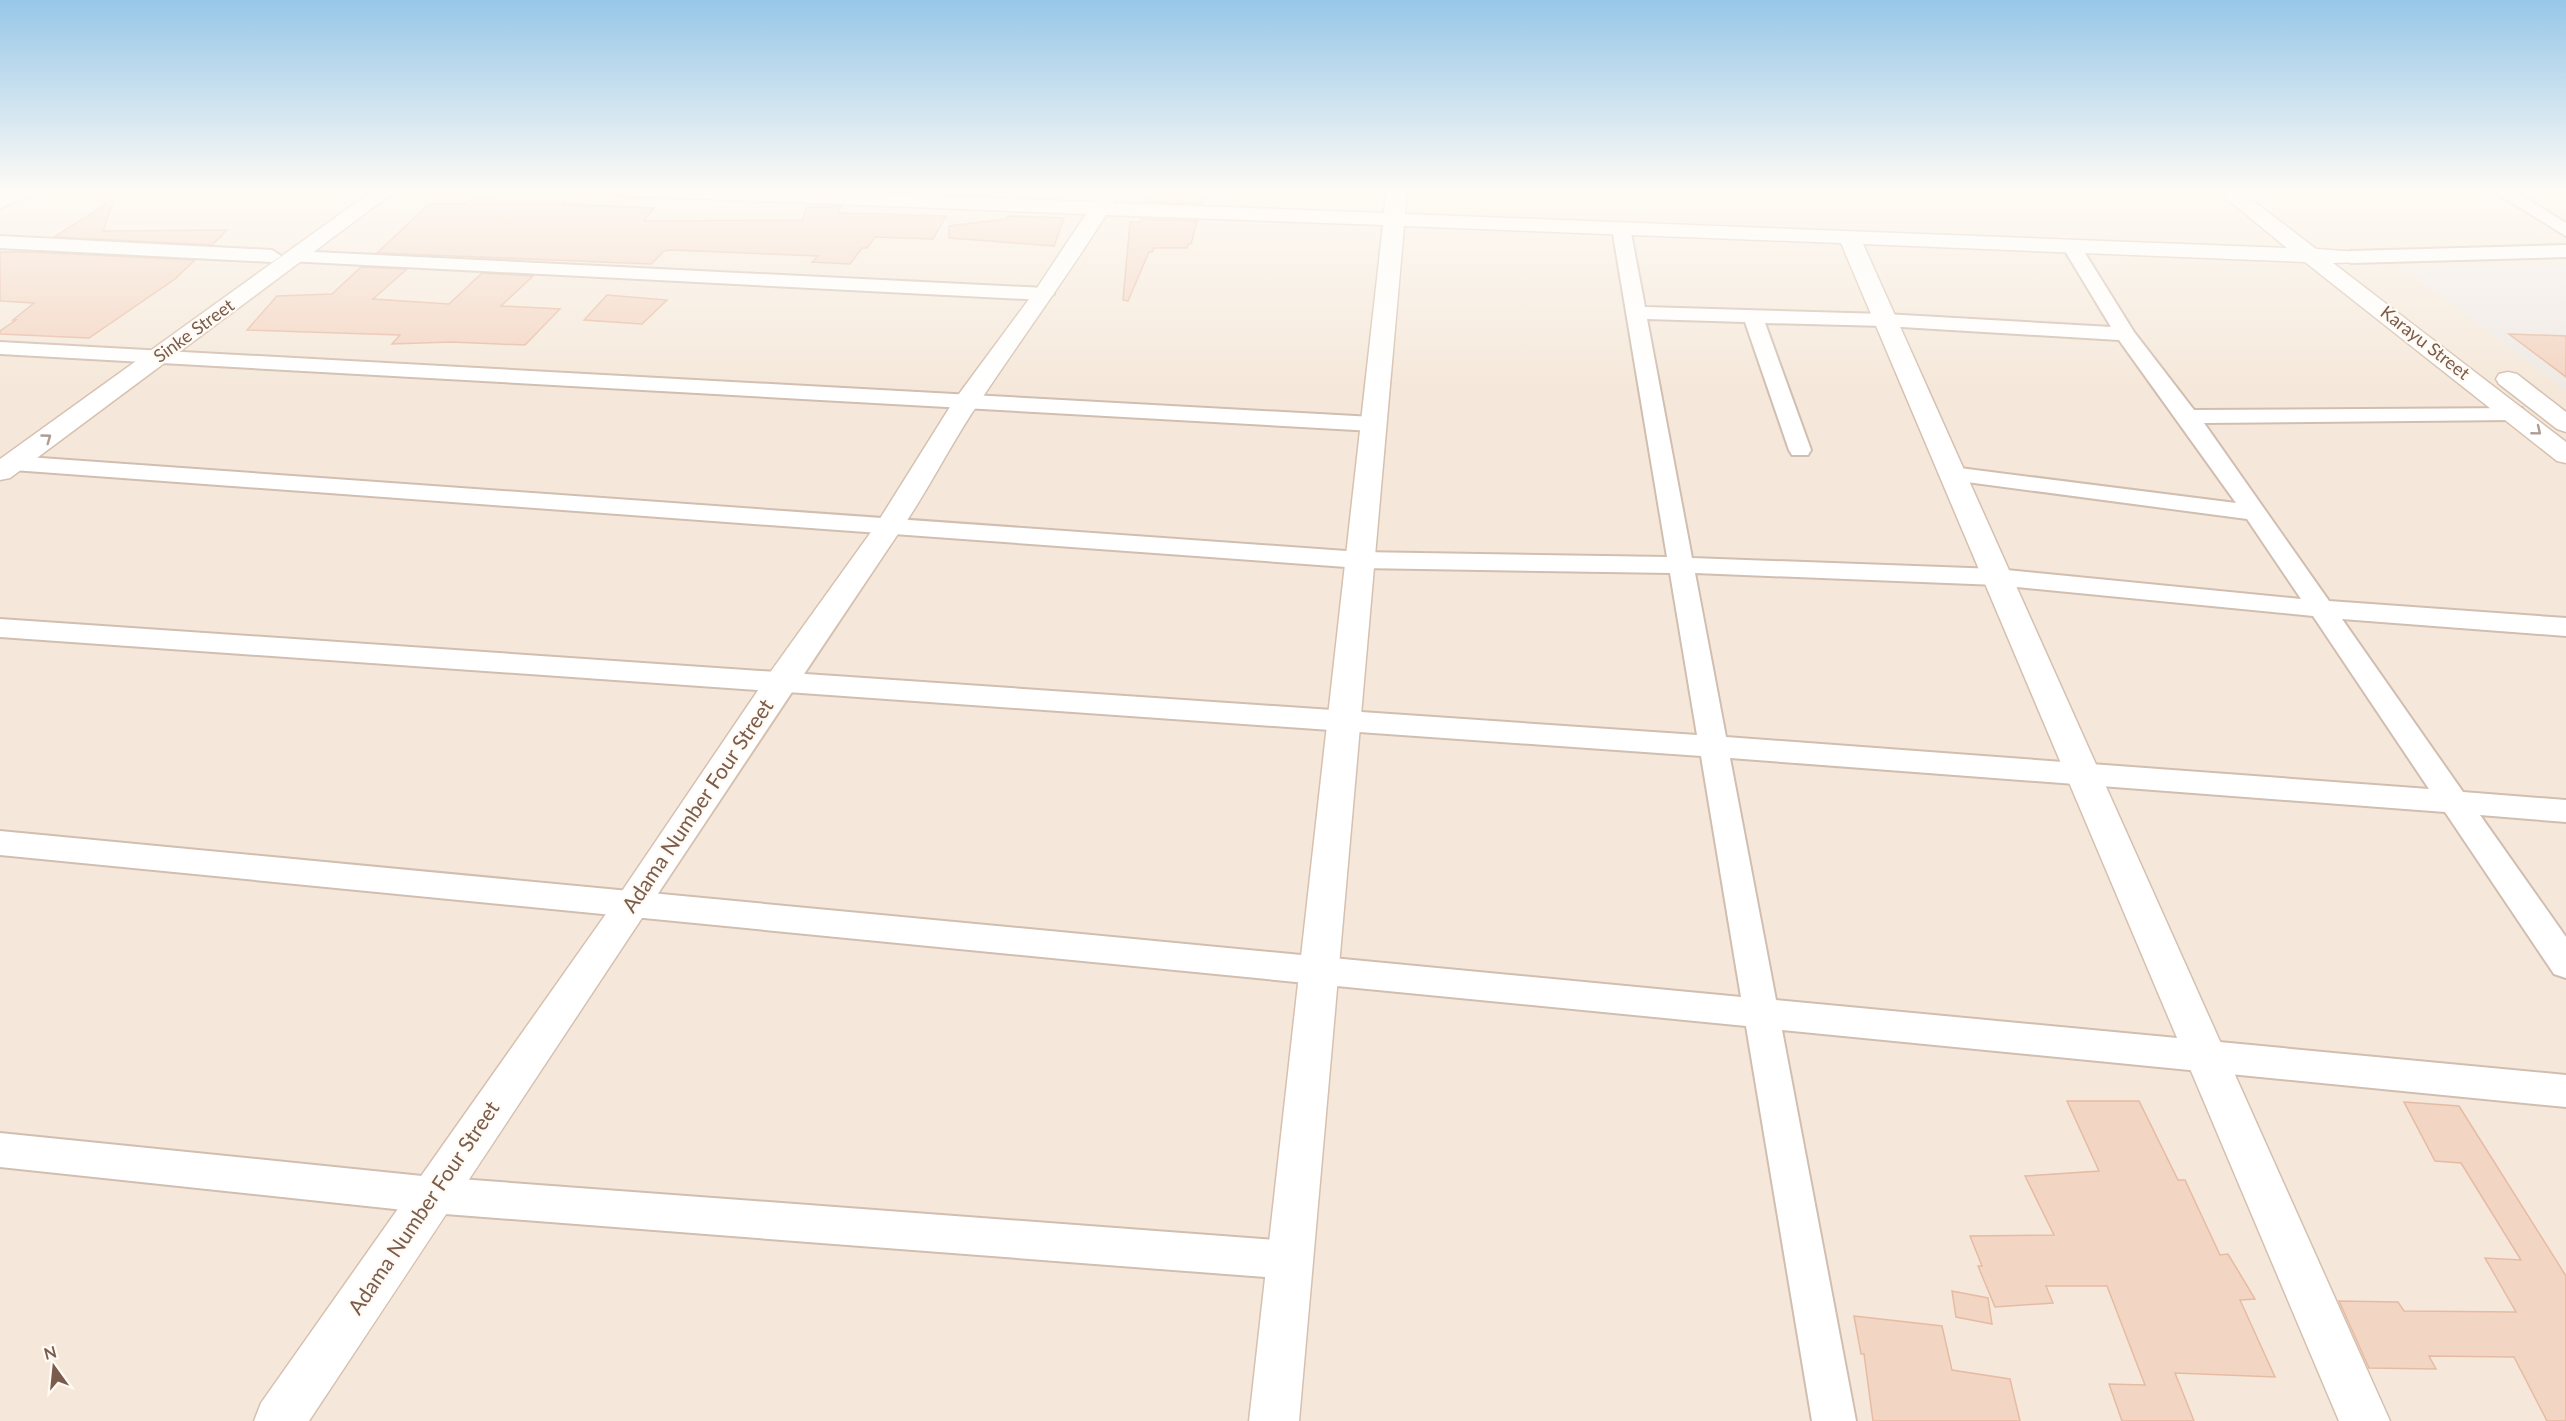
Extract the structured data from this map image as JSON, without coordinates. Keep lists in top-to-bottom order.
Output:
{
  "streets": {
    "street": ["Sinke Street", "Karayu Street", "Adama Number Four Street"]
  },
  "north": "top"
}
